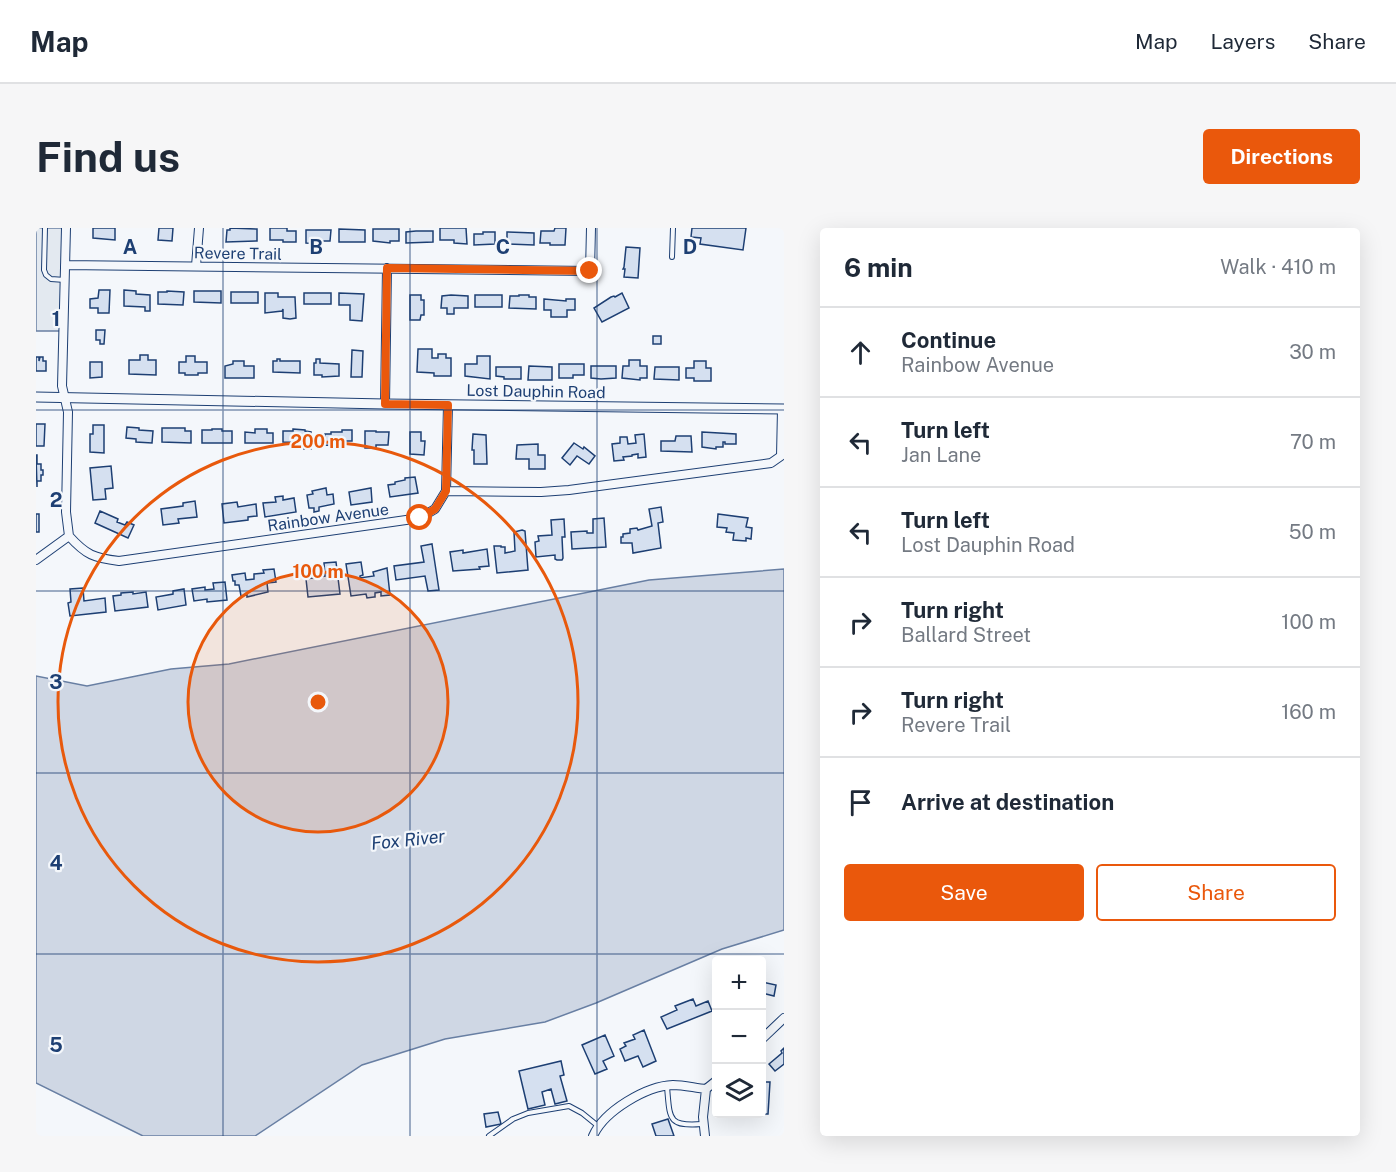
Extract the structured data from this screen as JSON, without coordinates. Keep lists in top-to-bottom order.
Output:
{
  "streets": {
    "street": ["Revere Trail", "Lost Dauphin Road", "Rainbow Avenue"]
  },
  "water": ["Fox River"],
  "page": {
    "header": "Map",
    "nav": ["Map", "Layers", "Share"],
    "buttons": [
      "Directions",
      ["Save", "Share"]
    ],
    "title": "Find us",
    "heading": ["6 min", "Walk · 410 m"],
    "list": [
      ["Continue", "Rainbow Avenue", "30 m"],
      ["Turn left", "Jan Lane", "70 m"],
      ["Turn left", "Lost Dauphin Road", "50 m"],
      ["Turn right", "Ballard Street", "100 m"],
      ["Turn right", "Revere Trail", "160 m"],
      "Arrive at destination"
    ],
    "map_buttons": ["+", "−"]
  },
  "grid": {
    "columns": [
      "A",
      "B",
      "C",
      "D"
    ],
    "rows": [
      "1",
      "2",
      "3",
      "4",
      "5"
    ]
  },
  "rings": ["200 m", "100 m"]
}
